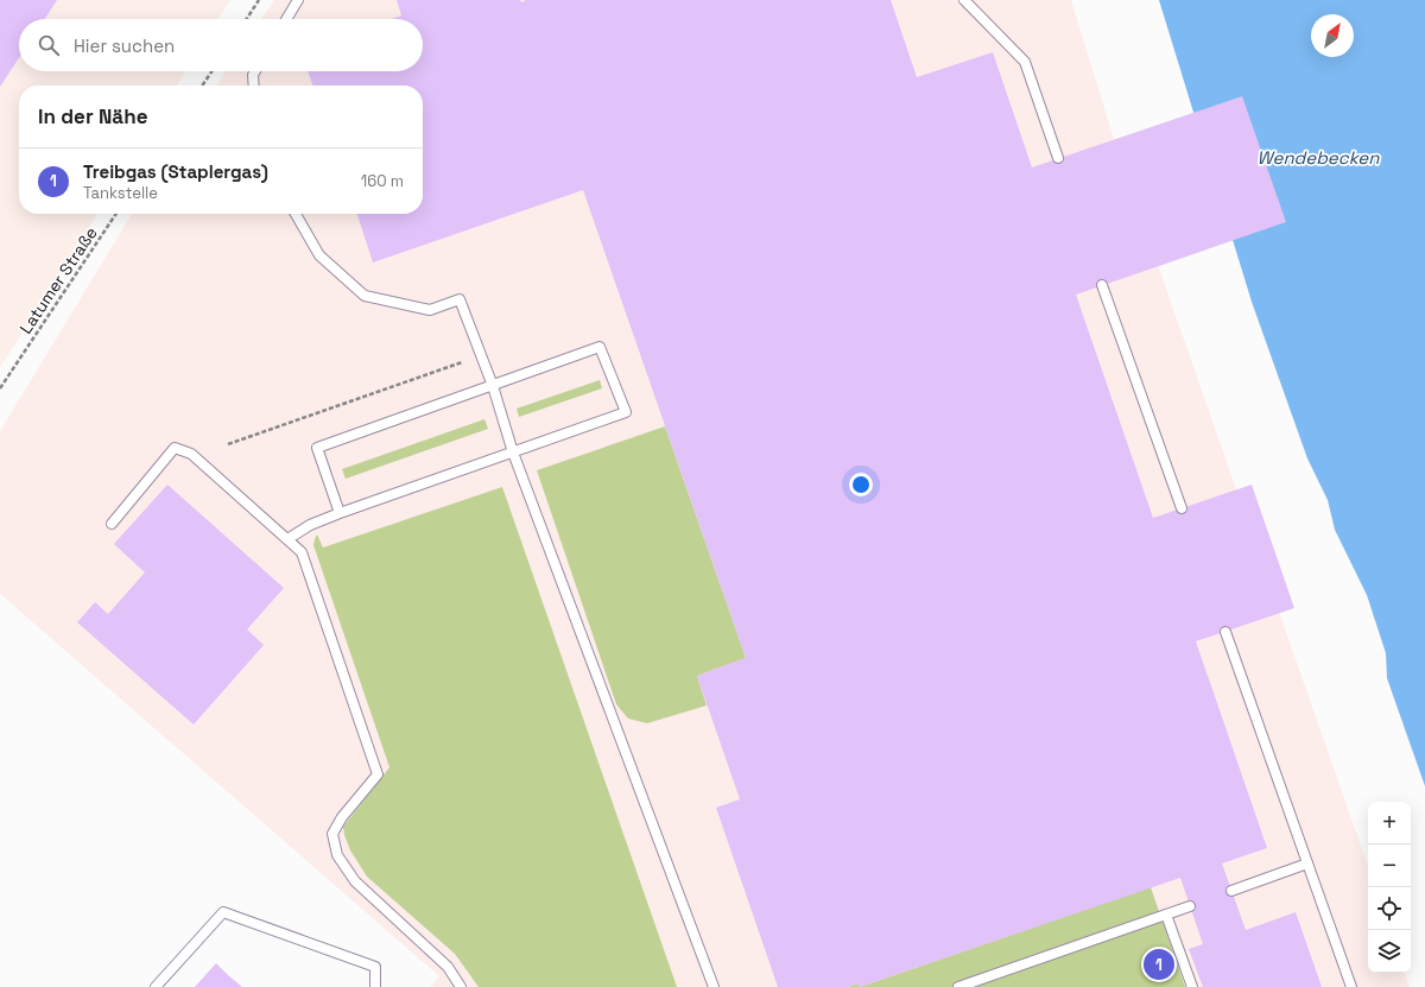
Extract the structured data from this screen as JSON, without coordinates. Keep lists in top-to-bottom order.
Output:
{
  "streets": {
    "path": ["Latumer Straße"]
  },
  "water": ["Wendebecken"],
  "north": "top right",
  "page": {
    "search": "Hier suchen",
    "heading": "In der Nähe",
    "list": [
      {
        "mark": "1",
        "name": "Treibgas (Staplergas)",
        "note": "Tankstelle",
        "value": "160 m"
      }
    ],
    "map_buttons": ["+", "−"],
    "pins": "1"
  }
}
